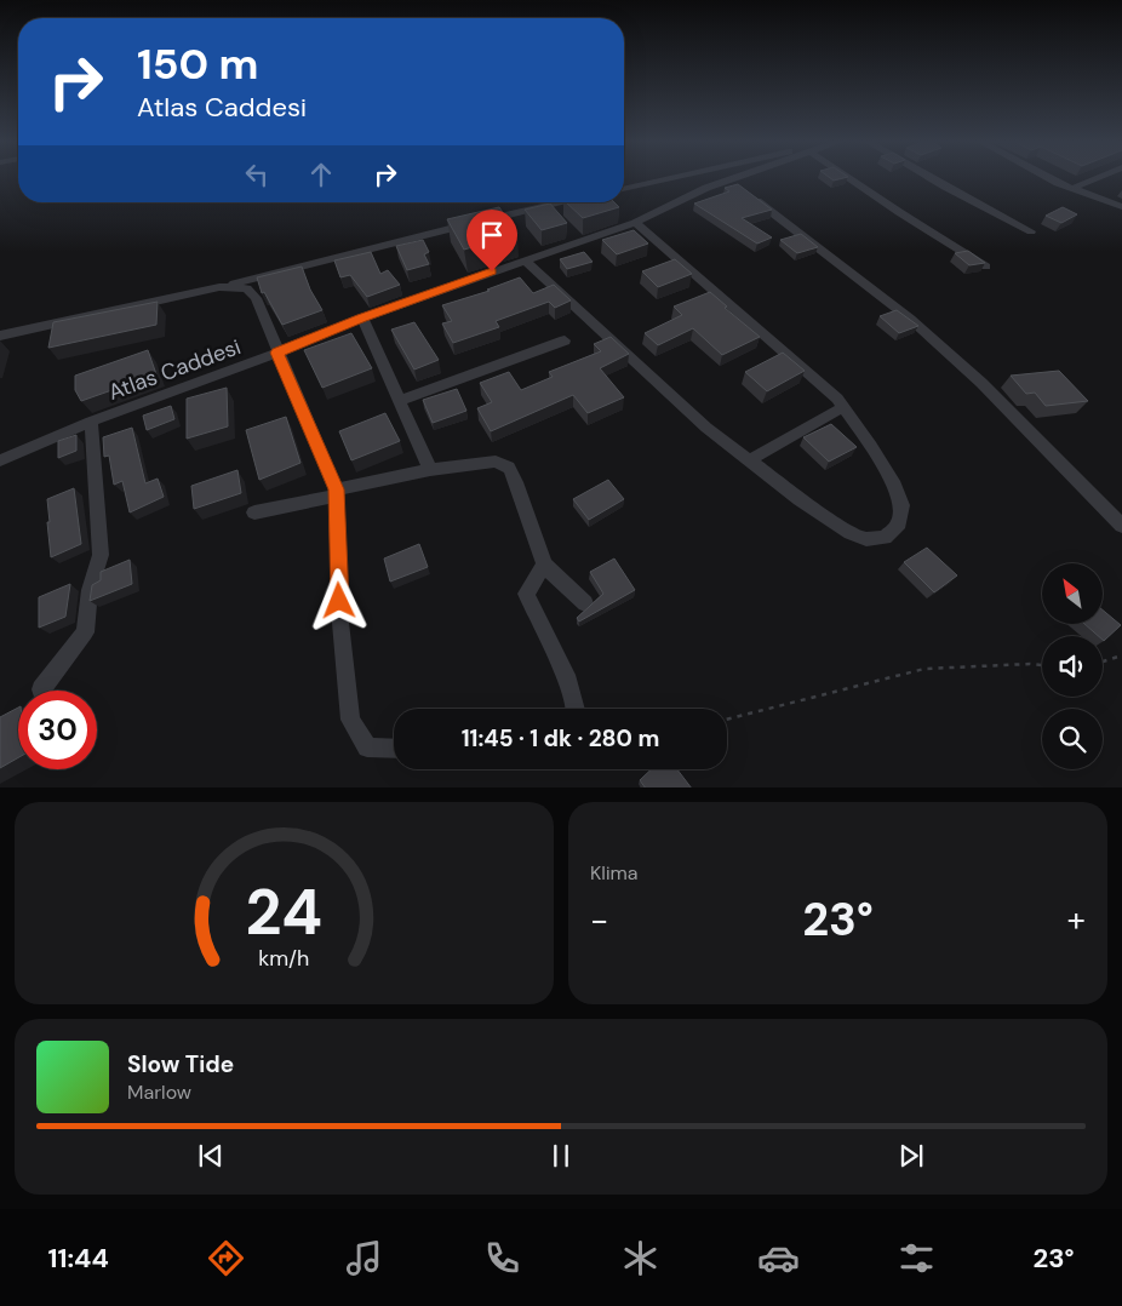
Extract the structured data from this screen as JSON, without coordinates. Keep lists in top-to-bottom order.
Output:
{
  "streets": {
    "street": ["Atlas Caddesi"]
  },
  "north": "top left",
  "page": {
    "turn": ["150 m", "Atlas Caddesi"],
    "limit": "30",
    "trip": "11:45 · 1 dk · 280 m",
    "tile": "Klima",
    "heat": ["−", "23°", "+"],
    "song": ["Slow Tide", "Marlow"],
    "tabs": ["11:44", "23°"],
    "gauge": ["24", "km/h"]
  }
}
